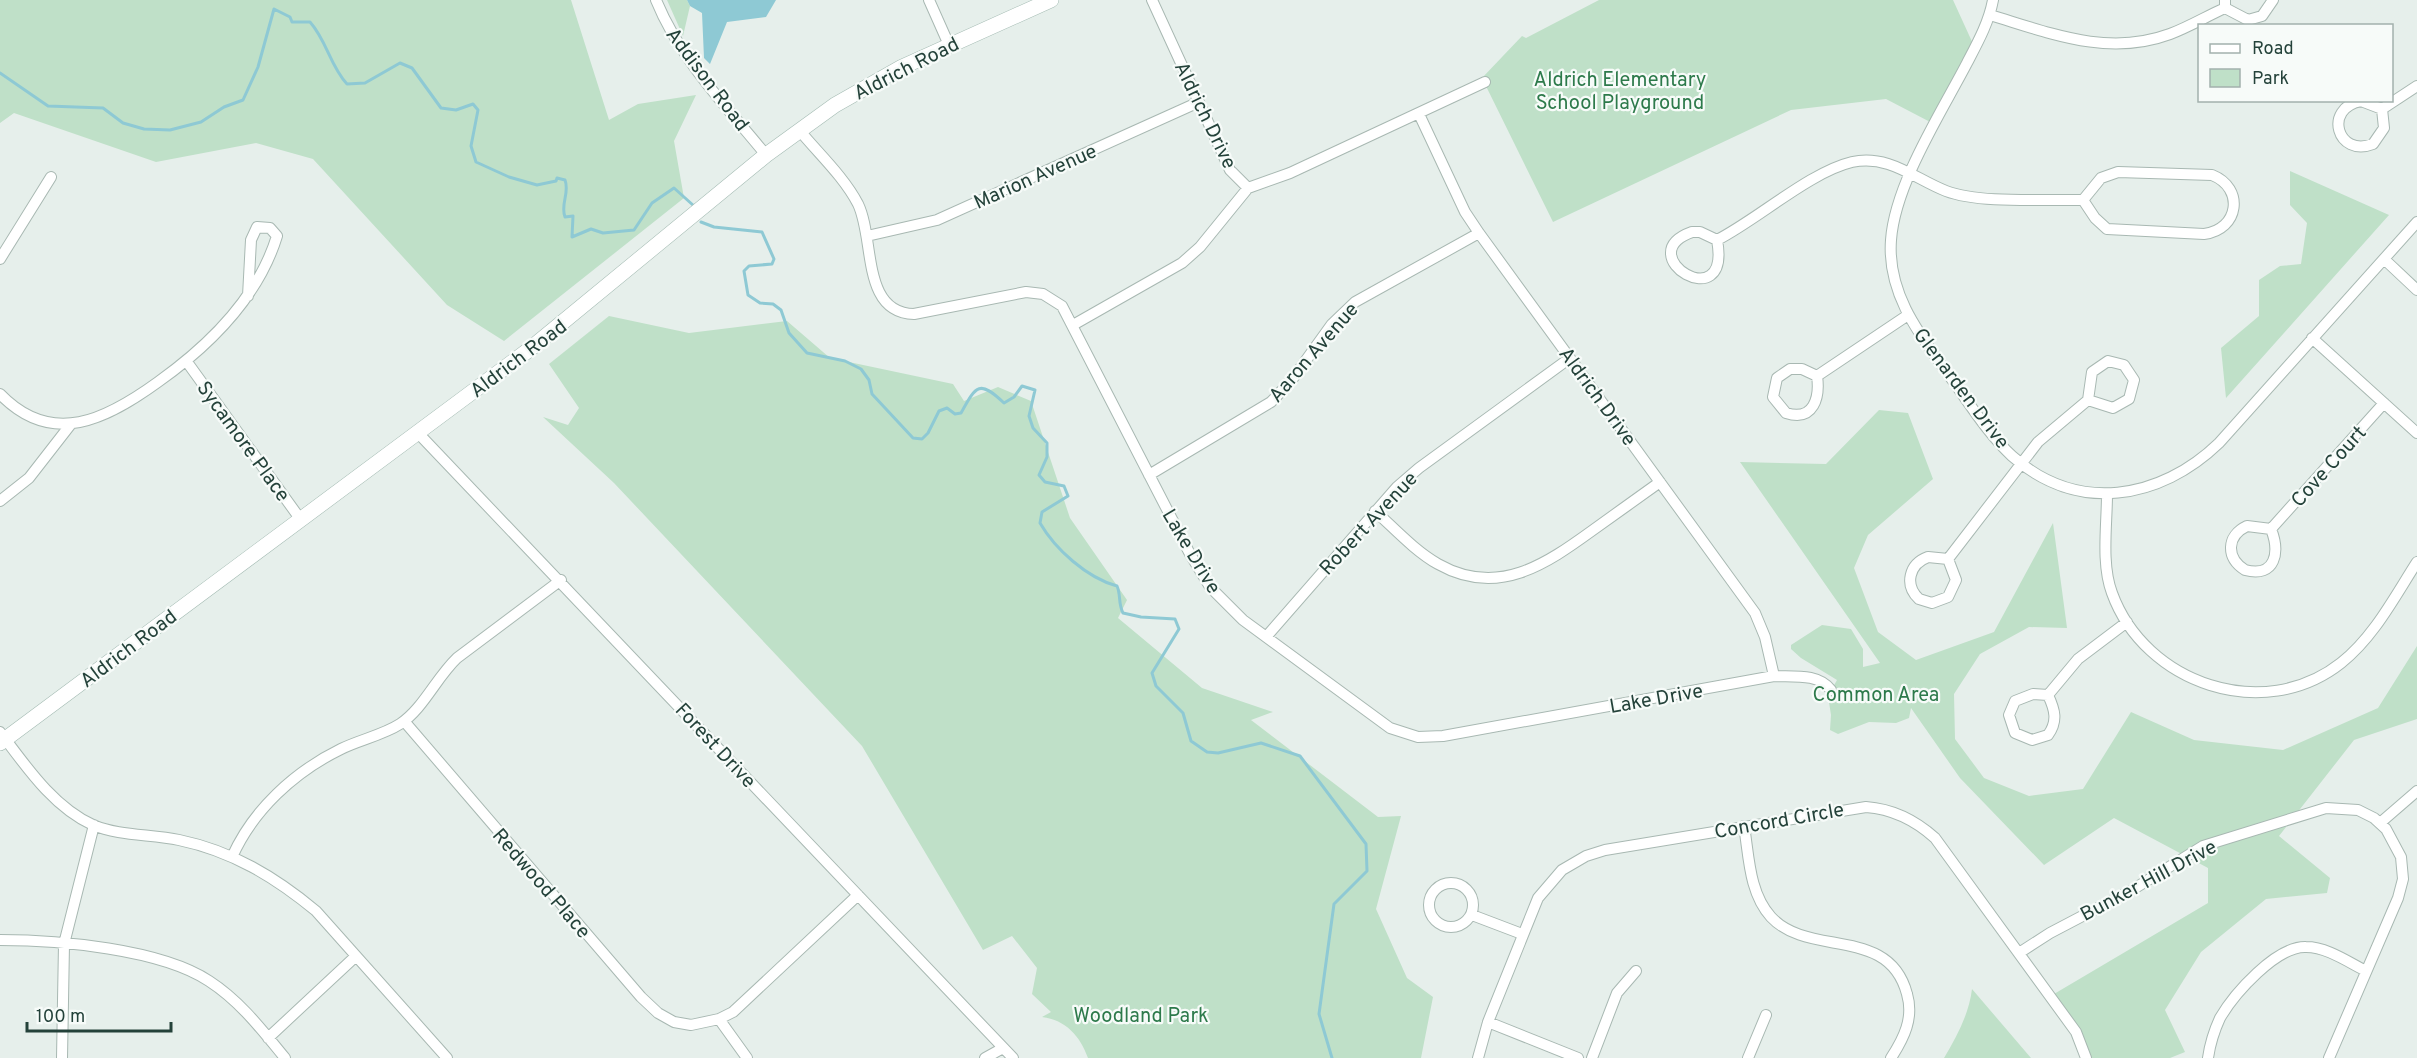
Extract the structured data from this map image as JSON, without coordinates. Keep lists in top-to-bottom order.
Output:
{
  "streets": {
    "main road": ["Aldrich Road"],
    "street": [
      "Addison Road",
      "Aldrich Drive",
      "Marion Avenue",
      "Aaron Avenue",
      "Glenarden Drive",
      "Sycamore Place",
      "Cove Court",
      "Robert Avenue",
      "Lake Drive",
      "Forest Drive",
      "Concord Circle",
      "Bunker Hill Drive",
      "Redwood Place"
    ]
  },
  "crossings": [
    ["Aldrich Road", "Addison Road"],
    ["Aldrich Road", "Sycamore Place"],
    ["Aldrich Road", "Lake Drive"],
    ["Aldrich Road", "Forest Drive"],
    ["Aldrich Drive", "Marion Avenue"],
    ["Aldrich Drive", "Aaron Avenue"],
    ["Aldrich Drive", "Robert Avenue"],
    ["Aldrich Drive", "Lake Drive"],
    ["Marion Avenue", "Lake Drive"],
    ["Aaron Avenue", "Lake Drive"],
    ["Robert Avenue", "Lake Drive"],
    ["Forest Drive", "Redwood Place"],
    ["Concord Circle", "Bunker Hill Drive"]
  ],
  "parks": ["Aldrich Elementary School Playground", "Common Area", "Woodland Park"],
  "legend": ["Road", "Park"],
  "scale_bar": "100 m"
}
